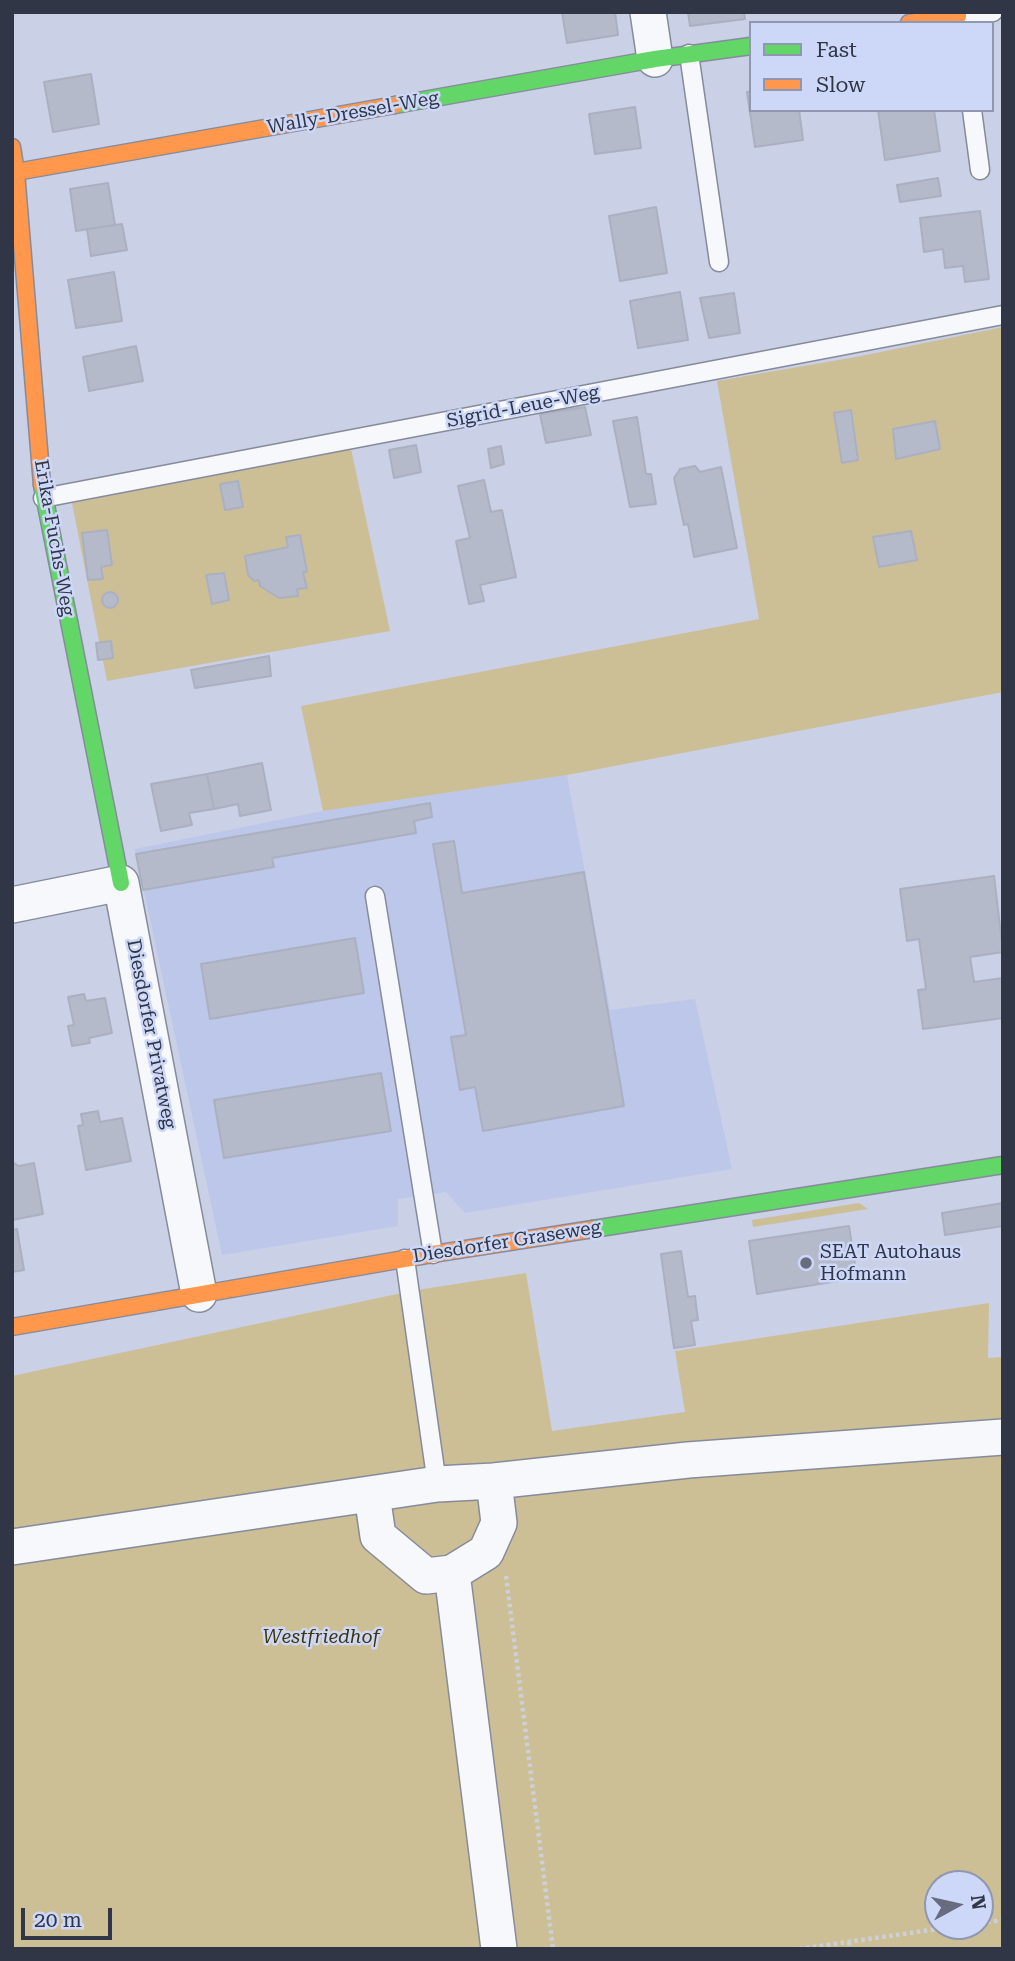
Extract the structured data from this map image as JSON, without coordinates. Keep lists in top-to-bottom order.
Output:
{
  "streets": {
    "street": [
      "Wally-Dressel-Weg",
      "Erika-Fuchs-Weg",
      "Diesdorfer Privatweg",
      "Diesdorfer Graseweg"
    ],
    "lane": ["Sigrid-Leue-Weg"]
  },
  "crossings": [
    ["Wally-Dressel-Weg", "Erika-Fuchs-Weg"],
    ["Sigrid-Leue-Weg", "Erika-Fuchs-Weg"],
    ["Erika-Fuchs-Weg", "Diesdorfer Privatweg"],
    ["Diesdorfer Privatweg", "Diesdorfer Graseweg"]
  ],
  "parks": ["Westfriedhof"],
  "places": ["SEAT Autohaus Hofmann"],
  "legend": ["Fast", "Slow"],
  "scale_bar": "20 m",
  "north": "right"
}
